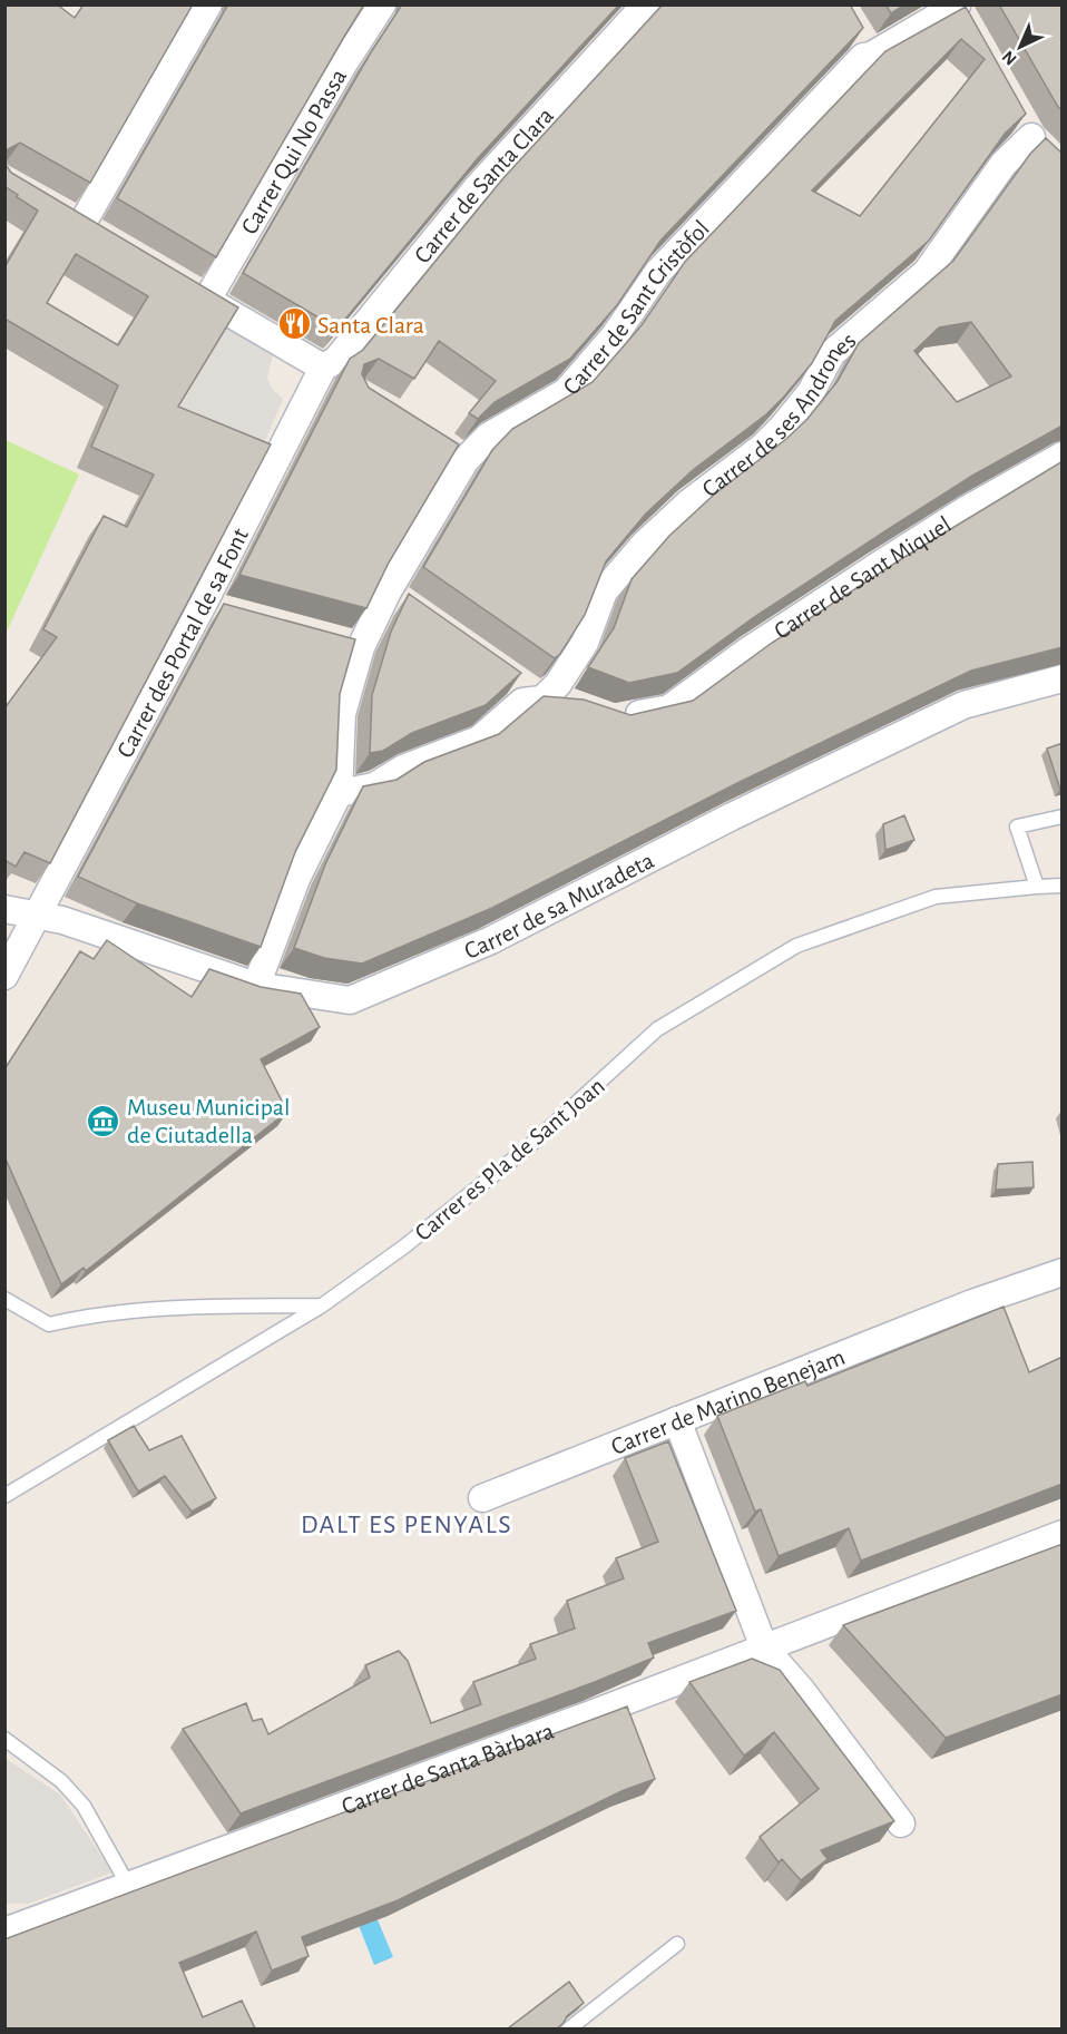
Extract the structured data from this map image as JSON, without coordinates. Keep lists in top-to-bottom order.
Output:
{
  "streets": {
    "street": [
      "Carrer Qui No Passa",
      "Carrer de Santa Clara",
      "Carrer de Sant Cristòfol",
      "Carrer de ses Andrones",
      "Carrer de Sant Miquel",
      "Carrer des Portal de sa Font",
      "Carrer de sa Muradeta",
      "Carrer de Marino Benejam",
      "Carrer de Santa Bàrbara"
    ],
    "lane": ["Carrer es Pla de Sant Joan"]
  },
  "crossings": [
    ["Carrer de Santa Clara", "Carrer des Portal de sa Font"],
    ["Carrer des Portal de sa Font", "Carrer de sa Muradeta"]
  ],
  "districts": ["DALT ES PENYALS"],
  "places": {
    "restaurant": ["Santa Clara"],
    "museum": ["Museu Municipal de Ciutadella"]
  },
  "north": "bottom left"
}
